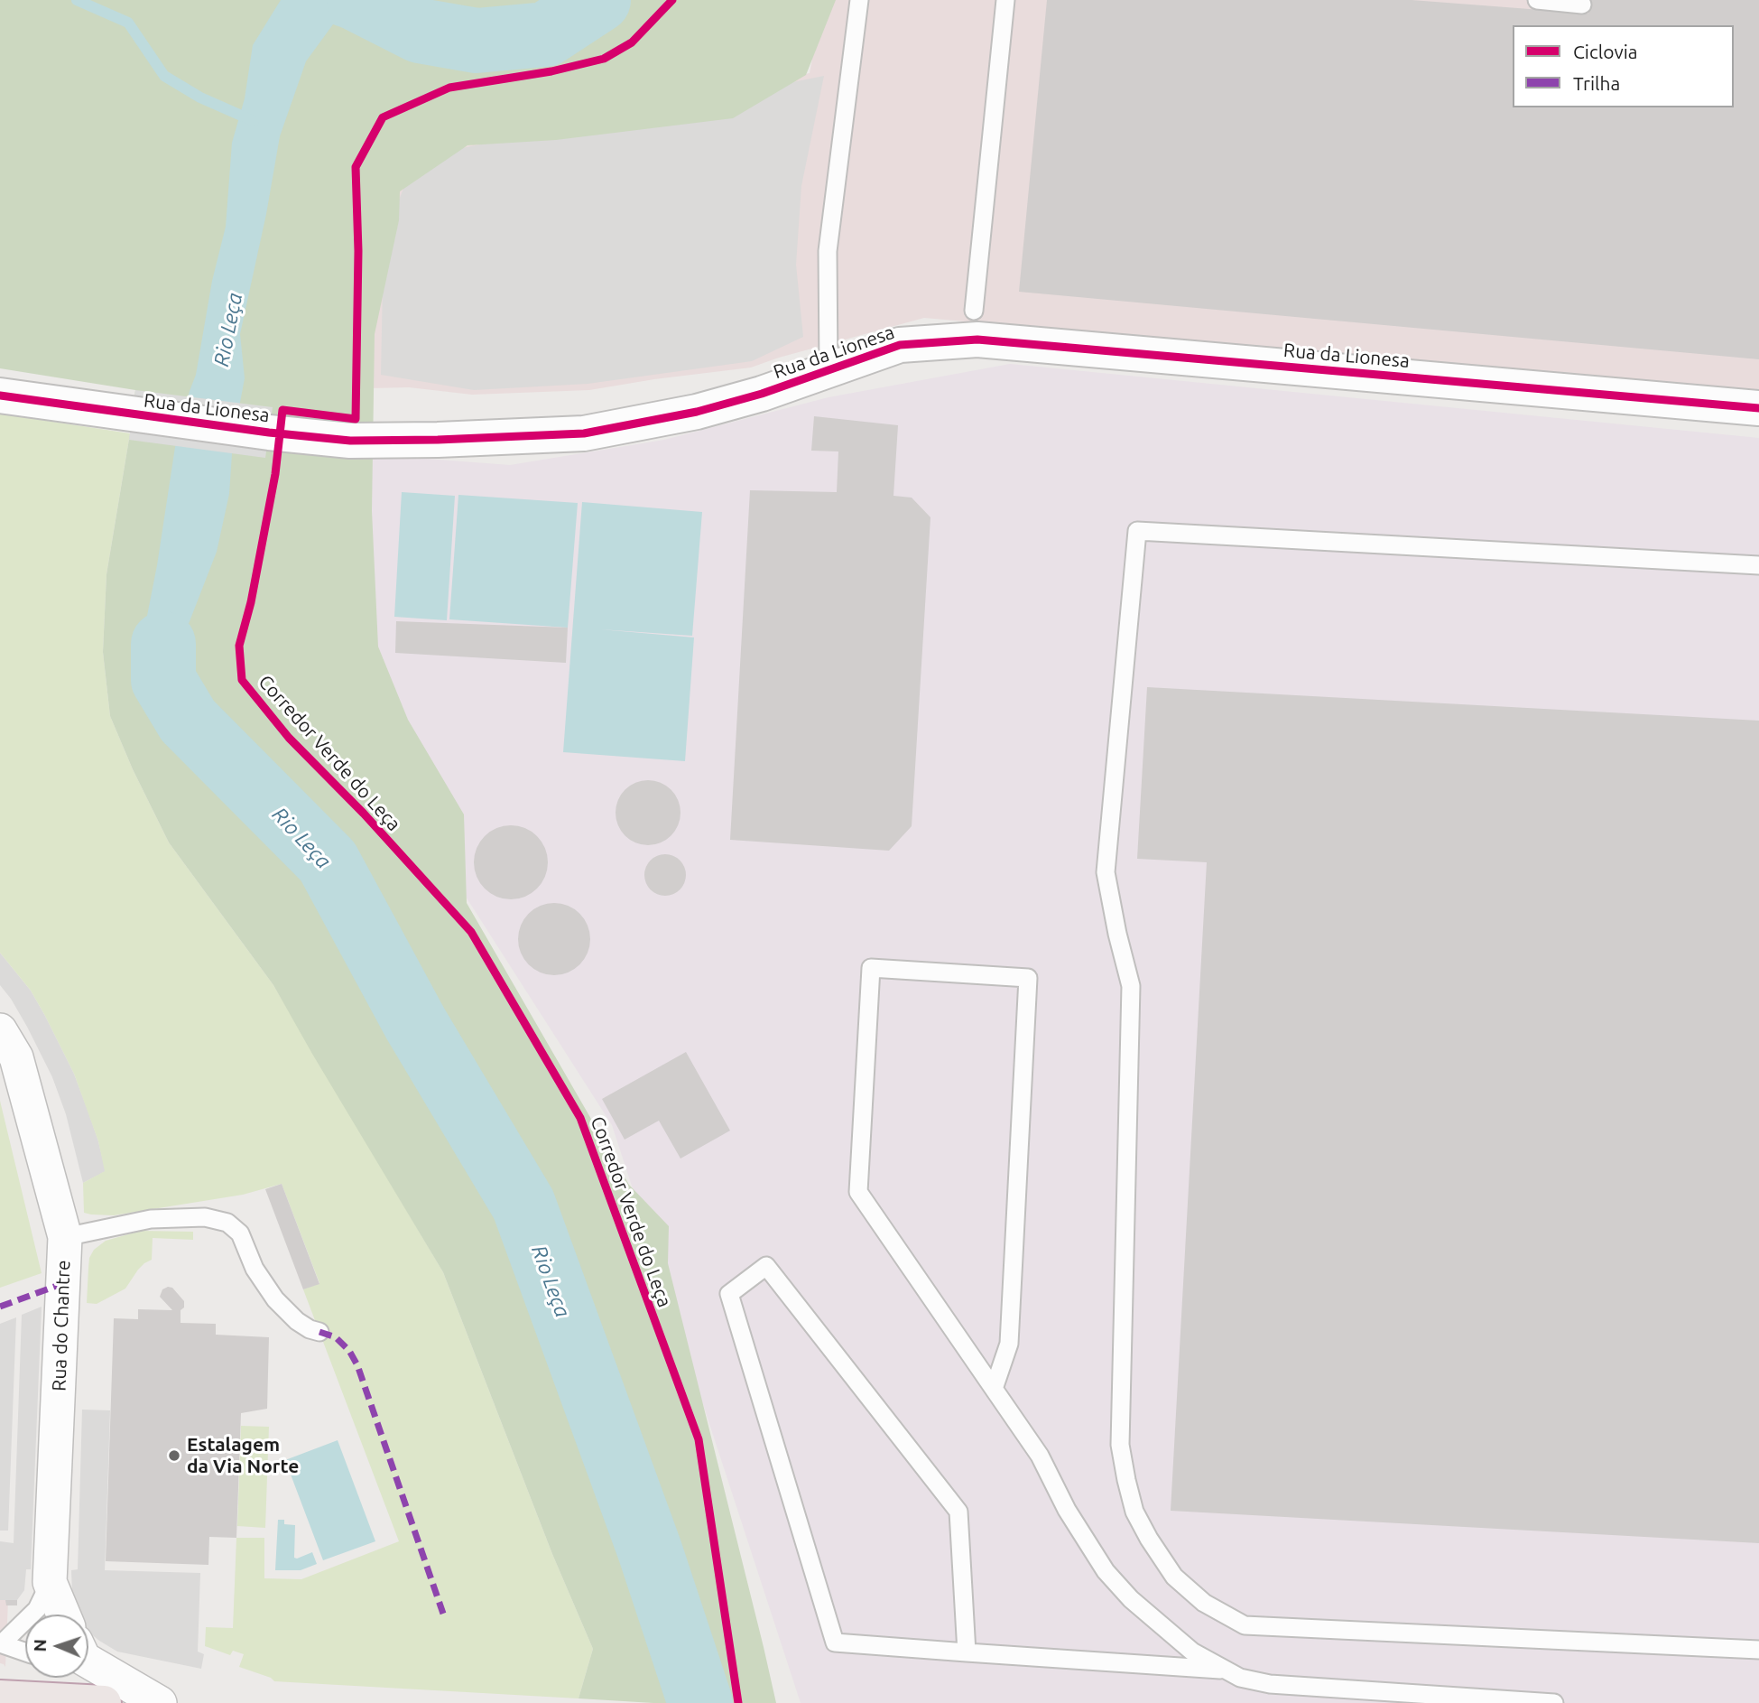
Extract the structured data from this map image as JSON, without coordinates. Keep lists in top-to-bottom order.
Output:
{
  "streets": {
    "street": ["Rua da Lionesa", "Rua do Chantre"],
    "cycle path": ["Corredor Verde do Leça"]
  },
  "water": ["Rio Leça"],
  "places": ["Estalagem da Via Norte"],
  "legend": ["Ciclovia", "Trilha"],
  "north": "left"
}
